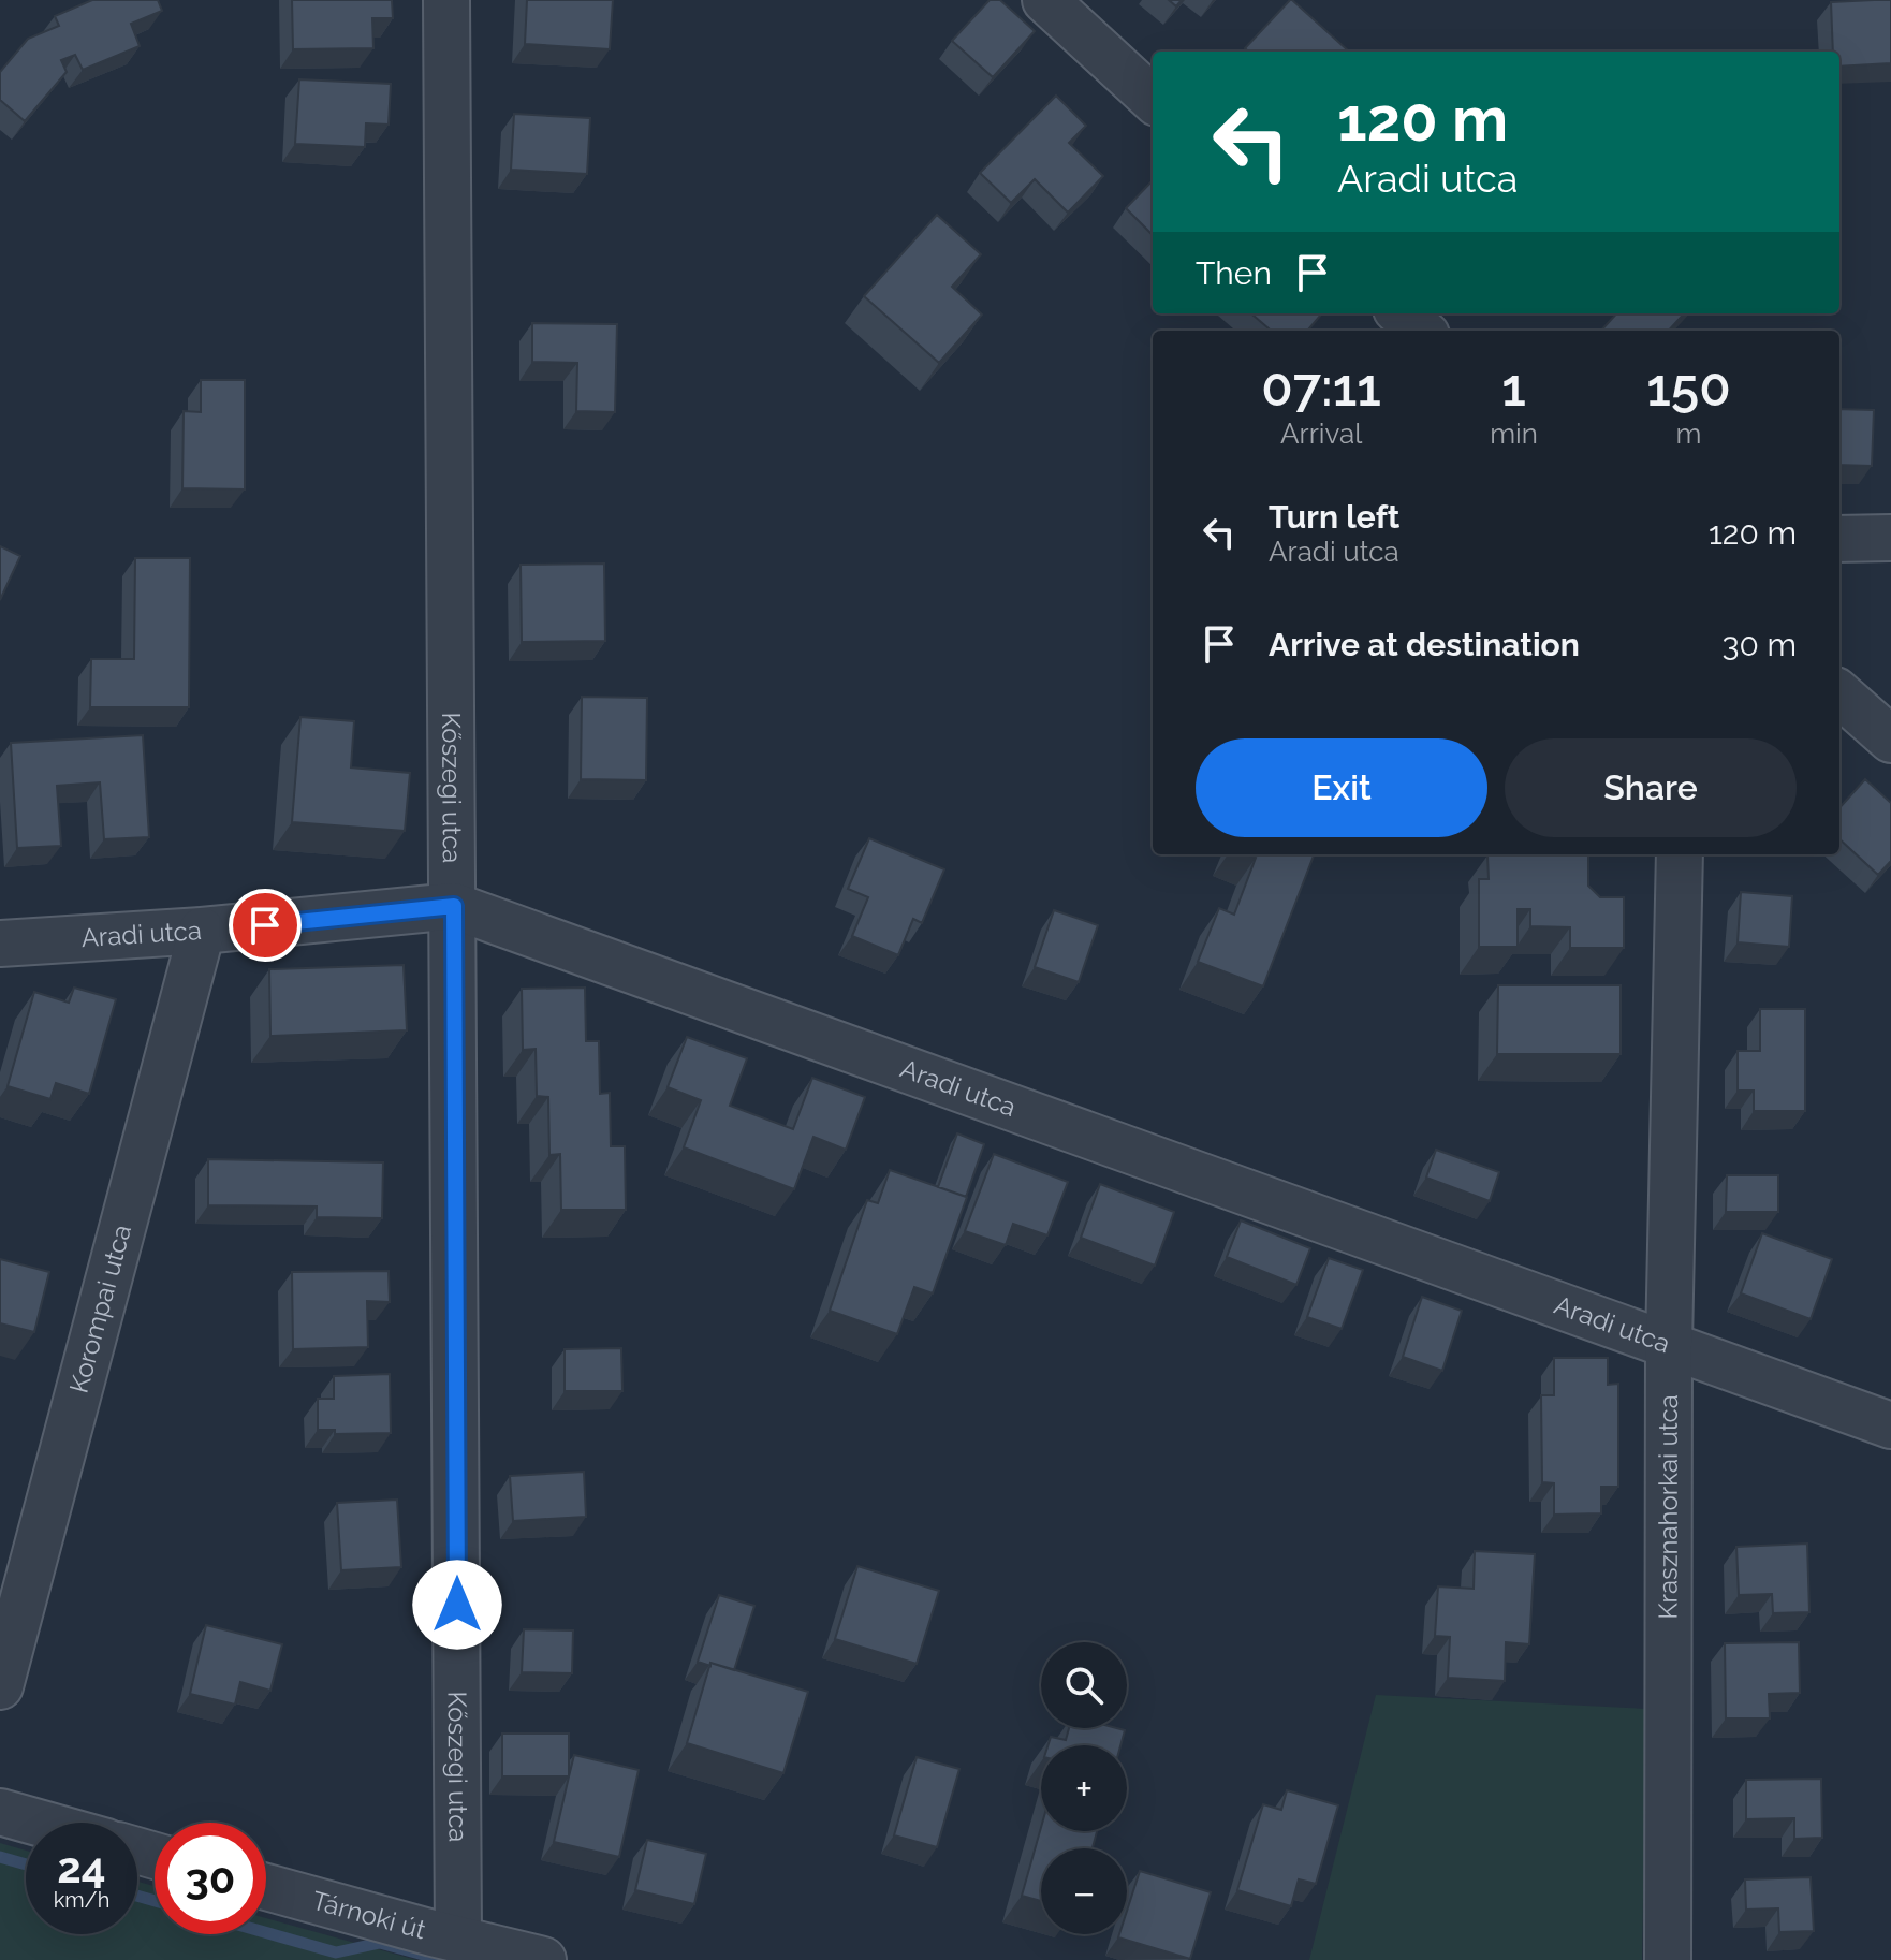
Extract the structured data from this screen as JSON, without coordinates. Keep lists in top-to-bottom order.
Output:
{
  "streets": {
    "street": [
      "Kőszegi utca",
      "Aradi utca",
      "Korompai utca",
      "Krasznahorkai utca",
      "Tárnoki út"
    ]
  },
  "crossings": [
    ["Kőszegi utca", "Aradi utca"],
    ["Kőszegi utca", "Tárnoki út"],
    ["Aradi utca", "Korompai utca"],
    ["Aradi utca", "Krasznahorkai utca"]
  ],
  "page": {
    "turn": ["120 m", "Aradi utca"],
    "then": "Then",
    "eta": [
      "07:11",
      "Arrival",
      "1",
      "min",
      "150",
      "m"
    ],
    "list": [
      {
        "name": "Turn left",
        "note": "Aradi utca",
        "value": "120 m"
      },
      {
        "name": "Arrive at destination",
        "value": "30 m"
      }
    ],
    "buttons": ["Exit", "Share"],
    "map_buttons": ["+", "−"],
    "speed": "24 km/h",
    "limit": "30"
  }
}
